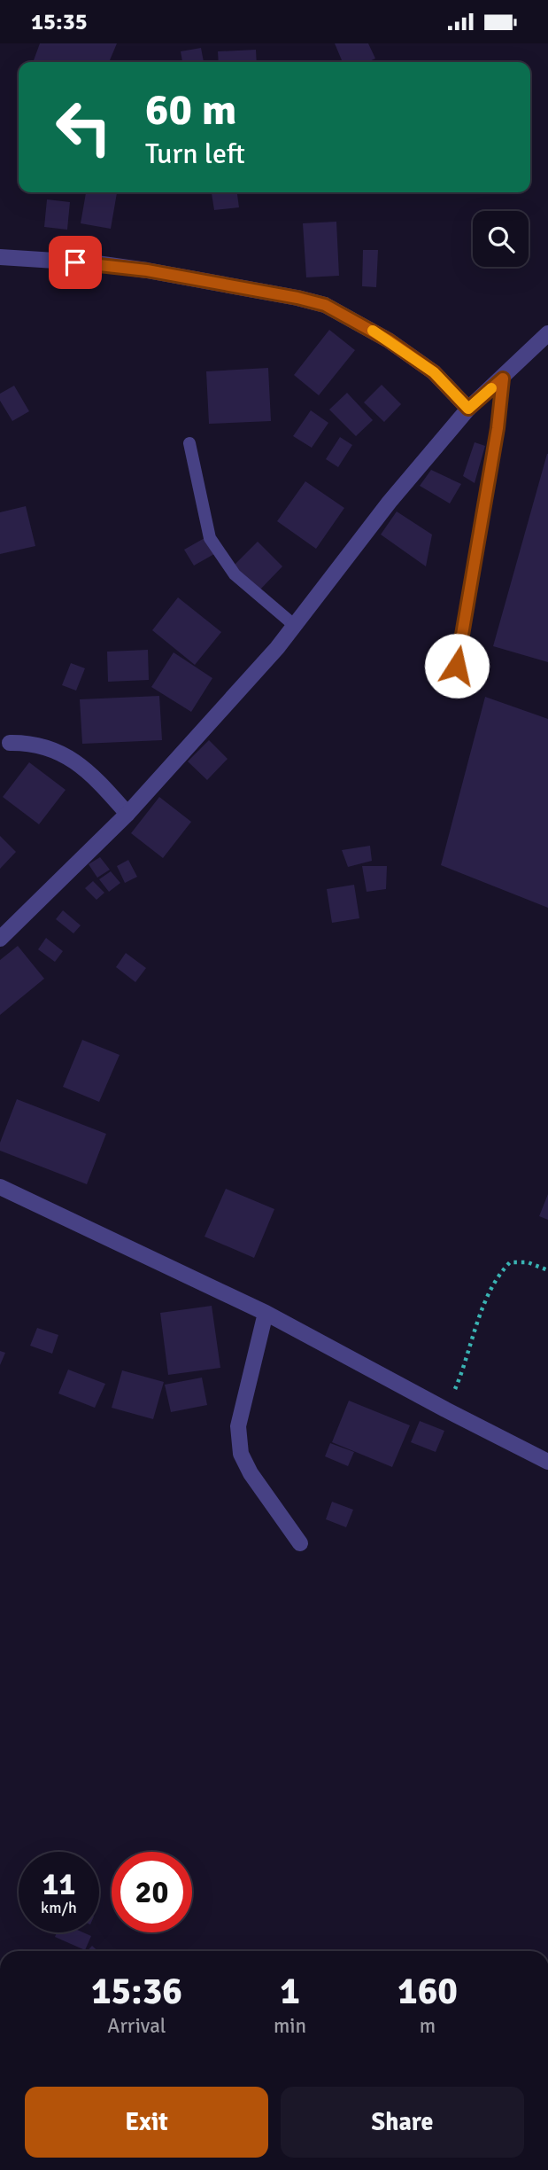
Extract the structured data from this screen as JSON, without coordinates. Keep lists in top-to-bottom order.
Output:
{
  "page": {
    "status": "15:35",
    "turn": ["60 m", "Turn left"],
    "speed": "11 km/h",
    "limit": "20",
    "eta": [
      "15:36",
      "Arrival",
      "1",
      "min",
      "160",
      "m"
    ],
    "buttons": ["Exit", "Share"]
  }
}
